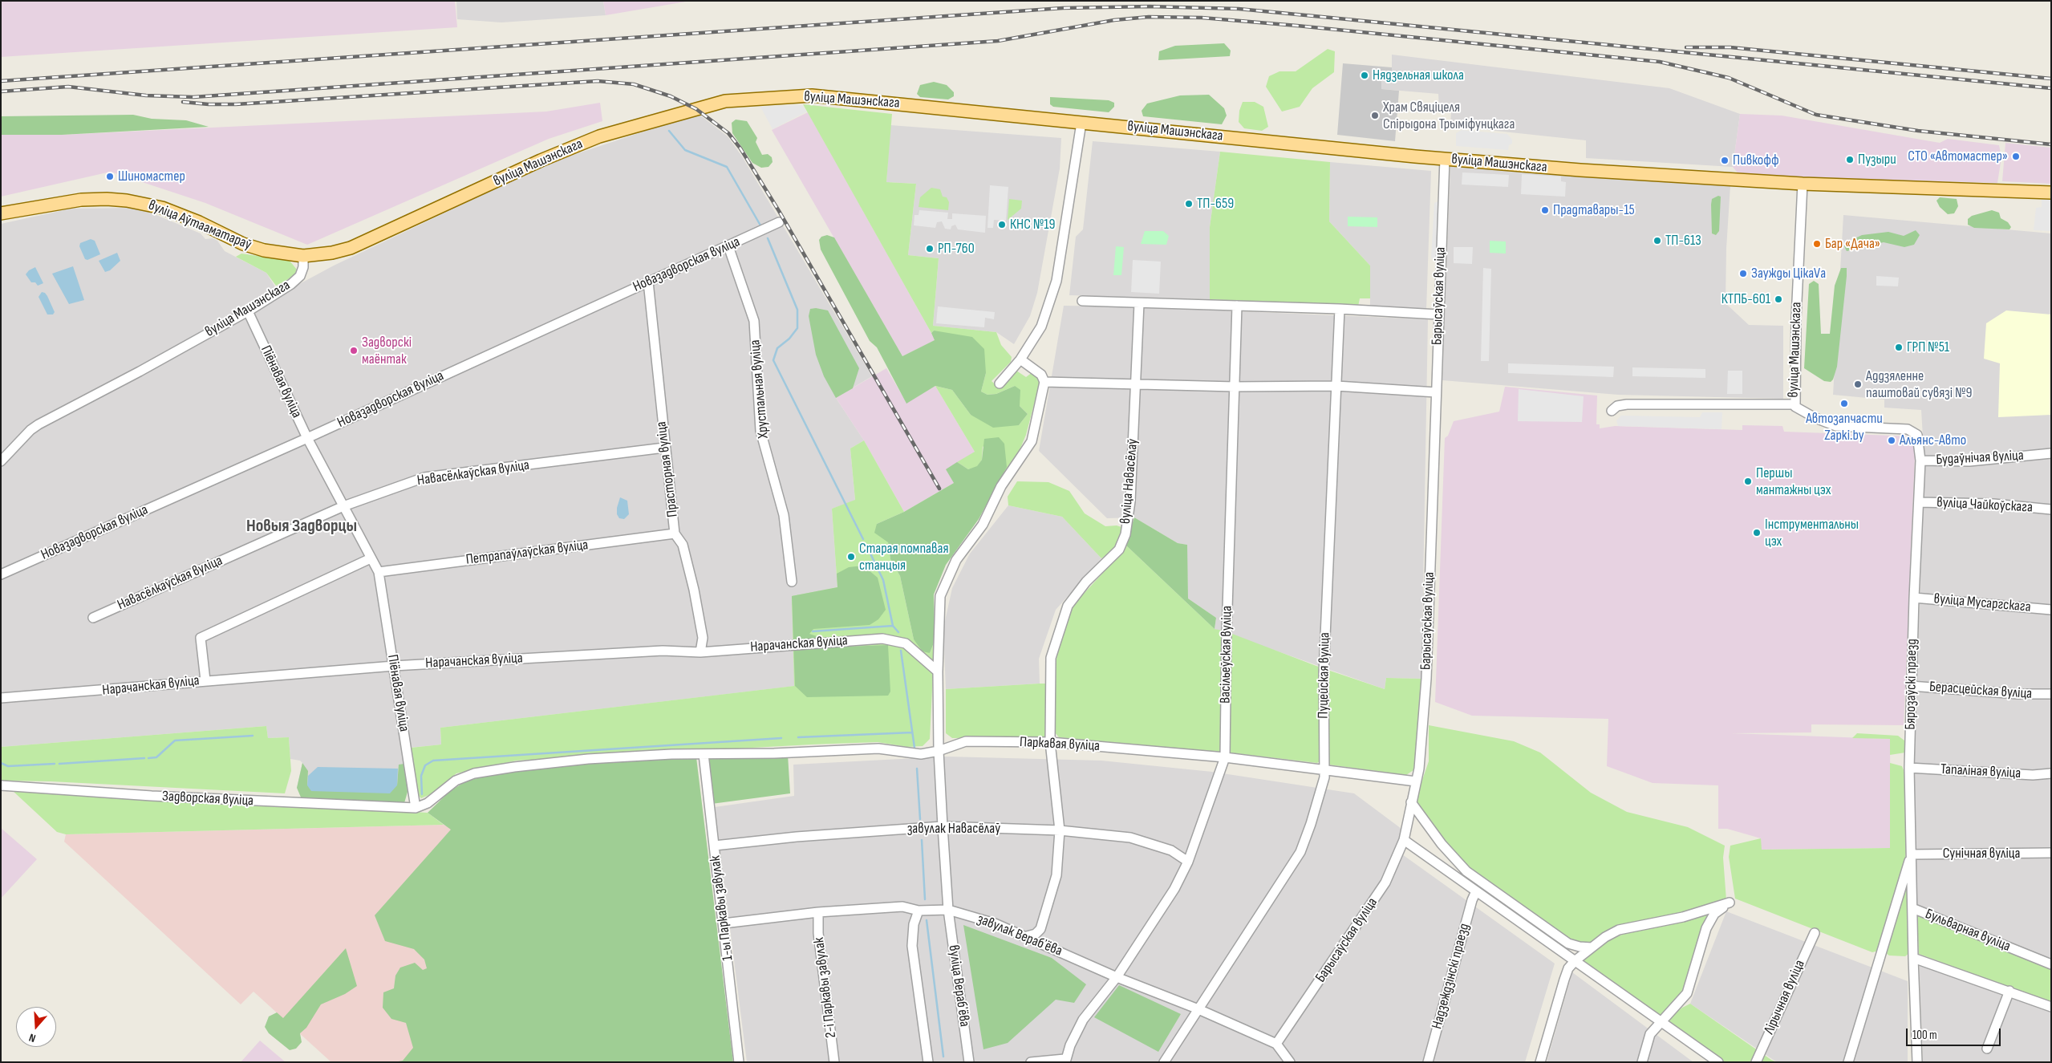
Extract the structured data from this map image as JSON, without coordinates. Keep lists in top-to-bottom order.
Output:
{
  "streets": {
    "main road": ["вуліца Машэнскага", "вуліца Аўтааматараў"],
    "street": [
      "Новазадворская вуліца",
      "Барысаўская вуліца",
      "Піёнавая вуліца",
      "Хрустальная вуліца",
      "Будаўнічая вуліца",
      "Прасторная вуліца",
      "Навасёлкаўская вуліца",
      "вуліца Навасёлаў",
      "вуліца Чайкоўскага",
      "Петрапаўлаўская вуліца",
      "вуліца Мусаргскага",
      "Нарачанская вуліца",
      "Васільеўская вуліца",
      "Пуцейская вуліца",
      "Бярозаўскі праезд",
      "Берасцейская вуліца",
      "Паркавая вуліца",
      "Тапаліная вуліца",
      "Задворская вуліца",
      "завулак Навасёлаў",
      "Сунічная вуліца",
      "1-ы Паркавы завулак",
      "Бульварная вуліца",
      "завулак Верабʼёва",
      "Надзеждзінскі праезд",
      "вуліца Верабʼёва",
      "2-і Паркавы завулак",
      "Лірычная вуліца"
    ]
  },
  "crossings": [
    ["вуліца Машэнскага", "вуліца Аўтааматараў"],
    ["вуліца Машэнскага", "Барысаўская вуліца"],
    ["вуліца Машэнскага", "Піёнавая вуліца"],
    ["вуліца Машэнскага", "Будаўнічая вуліца"],
    ["Новазадворская вуліца", "Піёнавая вуліца"],
    ["Новазадворская вуліца", "Хрустальная вуліца"],
    ["Новазадворская вуліца", "Прасторная вуліца"],
    ["Барысаўская вуліца", "Паркавая вуліца"],
    ["Барысаўская вуліца", "завулак Верабʼёва"],
    ["Піёнавая вуліца", "Навасёлкаўская вуліца"],
    ["Піёнавая вуліца", "Петрапаўлаўская вуліца"],
    ["Піёнавая вуліца", "Нарачанская вуліца"],
    ["Піёнавая вуліца", "Задворская вуліца"],
    ["Будаўнічая вуліца", "Бярозаўскі праезд"],
    ["Прасторная вуліца", "Навасёлкаўская вуліца"],
    ["Прасторная вуліца", "Петрапаўлаўская вуліца"],
    ["Прасторная вуліца", "Нарачанская вуліца"],
    ["вуліца Навасёлаў", "Паркавая вуліца"],
    ["вуліца Навасёлаў", "завулак Навасёлаў"],
    ["вуліца Навасёлаў", "завулак Верабʼёва"],
    ["вуліца Чайкоўскага", "Бярозаўскі праезд"],
    ["вуліца Мусаргскага", "Бярозаўскі праезд"],
    ["Нарачанская вуліца", "вуліца Верабʼёва"],
    ["Васільеўская вуліца", "Паркавая вуліца"],
    ["Васільеўская вуліца", "завулак Навасёлаў"],
    ["Васільеўская вуліца", "завулак Верабʼёва"],
    ["Пуцейская вуліца", "Паркавая вуліца"],
    ["Пуцейская вуліца", "завулак Верабʼёва"],
    ["Бярозаўскі праезд", "Берасцейская вуліца"],
    ["Бярозаўскі праезд", "Тапаліная вуліца"],
    ["Бярозаўскі праезд", "Сунічная вуліца"],
    ["Бярозаўскі праезд", "Бульварная вуліца"],
    ["Паркавая вуліца", "1-ы Паркавы завулак"],
    ["Паркавая вуліца", "вуліца Верабʼёва"],
    ["завулак Навасёлаў", "1-ы Паркавы завулак"],
    ["завулак Навасёлаў", "вуліца Верабʼёва"],
    ["1-ы Паркавы завулак", "завулак Верабʼёва"],
    ["завулак Верабʼёва", "вуліца Верабʼёва"],
    ["завулак Верабʼёва", "2-і Паркавы завулак"]
  ],
  "districts": ["Новыя Задворцы"],
  "places": [
    "Нядзельная школа",
    "Храм Свяціцеля Спірыдона Трыміфунцкага",
    "СТО «Автомастер»",
    "Пузыри",
    "Пивкофф",
    "Шиномастер",
    "ТП-659",
    "Прадтавары-15",
    "КНС №19",
    "ТП-613",
    "Бар «Дача»",
    "РП-760",
    "Заужды ЦікаVа",
    "КТПБ-601",
    "ГРП №51",
    "Задворскі маёнтак",
    "Аддзяленне паштовай сувязі №9",
    "Автозапчасти Zapki.by",
    "Альянс-Авто",
    "Першы мантажны цэх",
    "Інструментальны цэх",
    "Старая помпавая станцыя"
  ],
  "scale_bar": "100 m",
  "north": "bottom"
}
